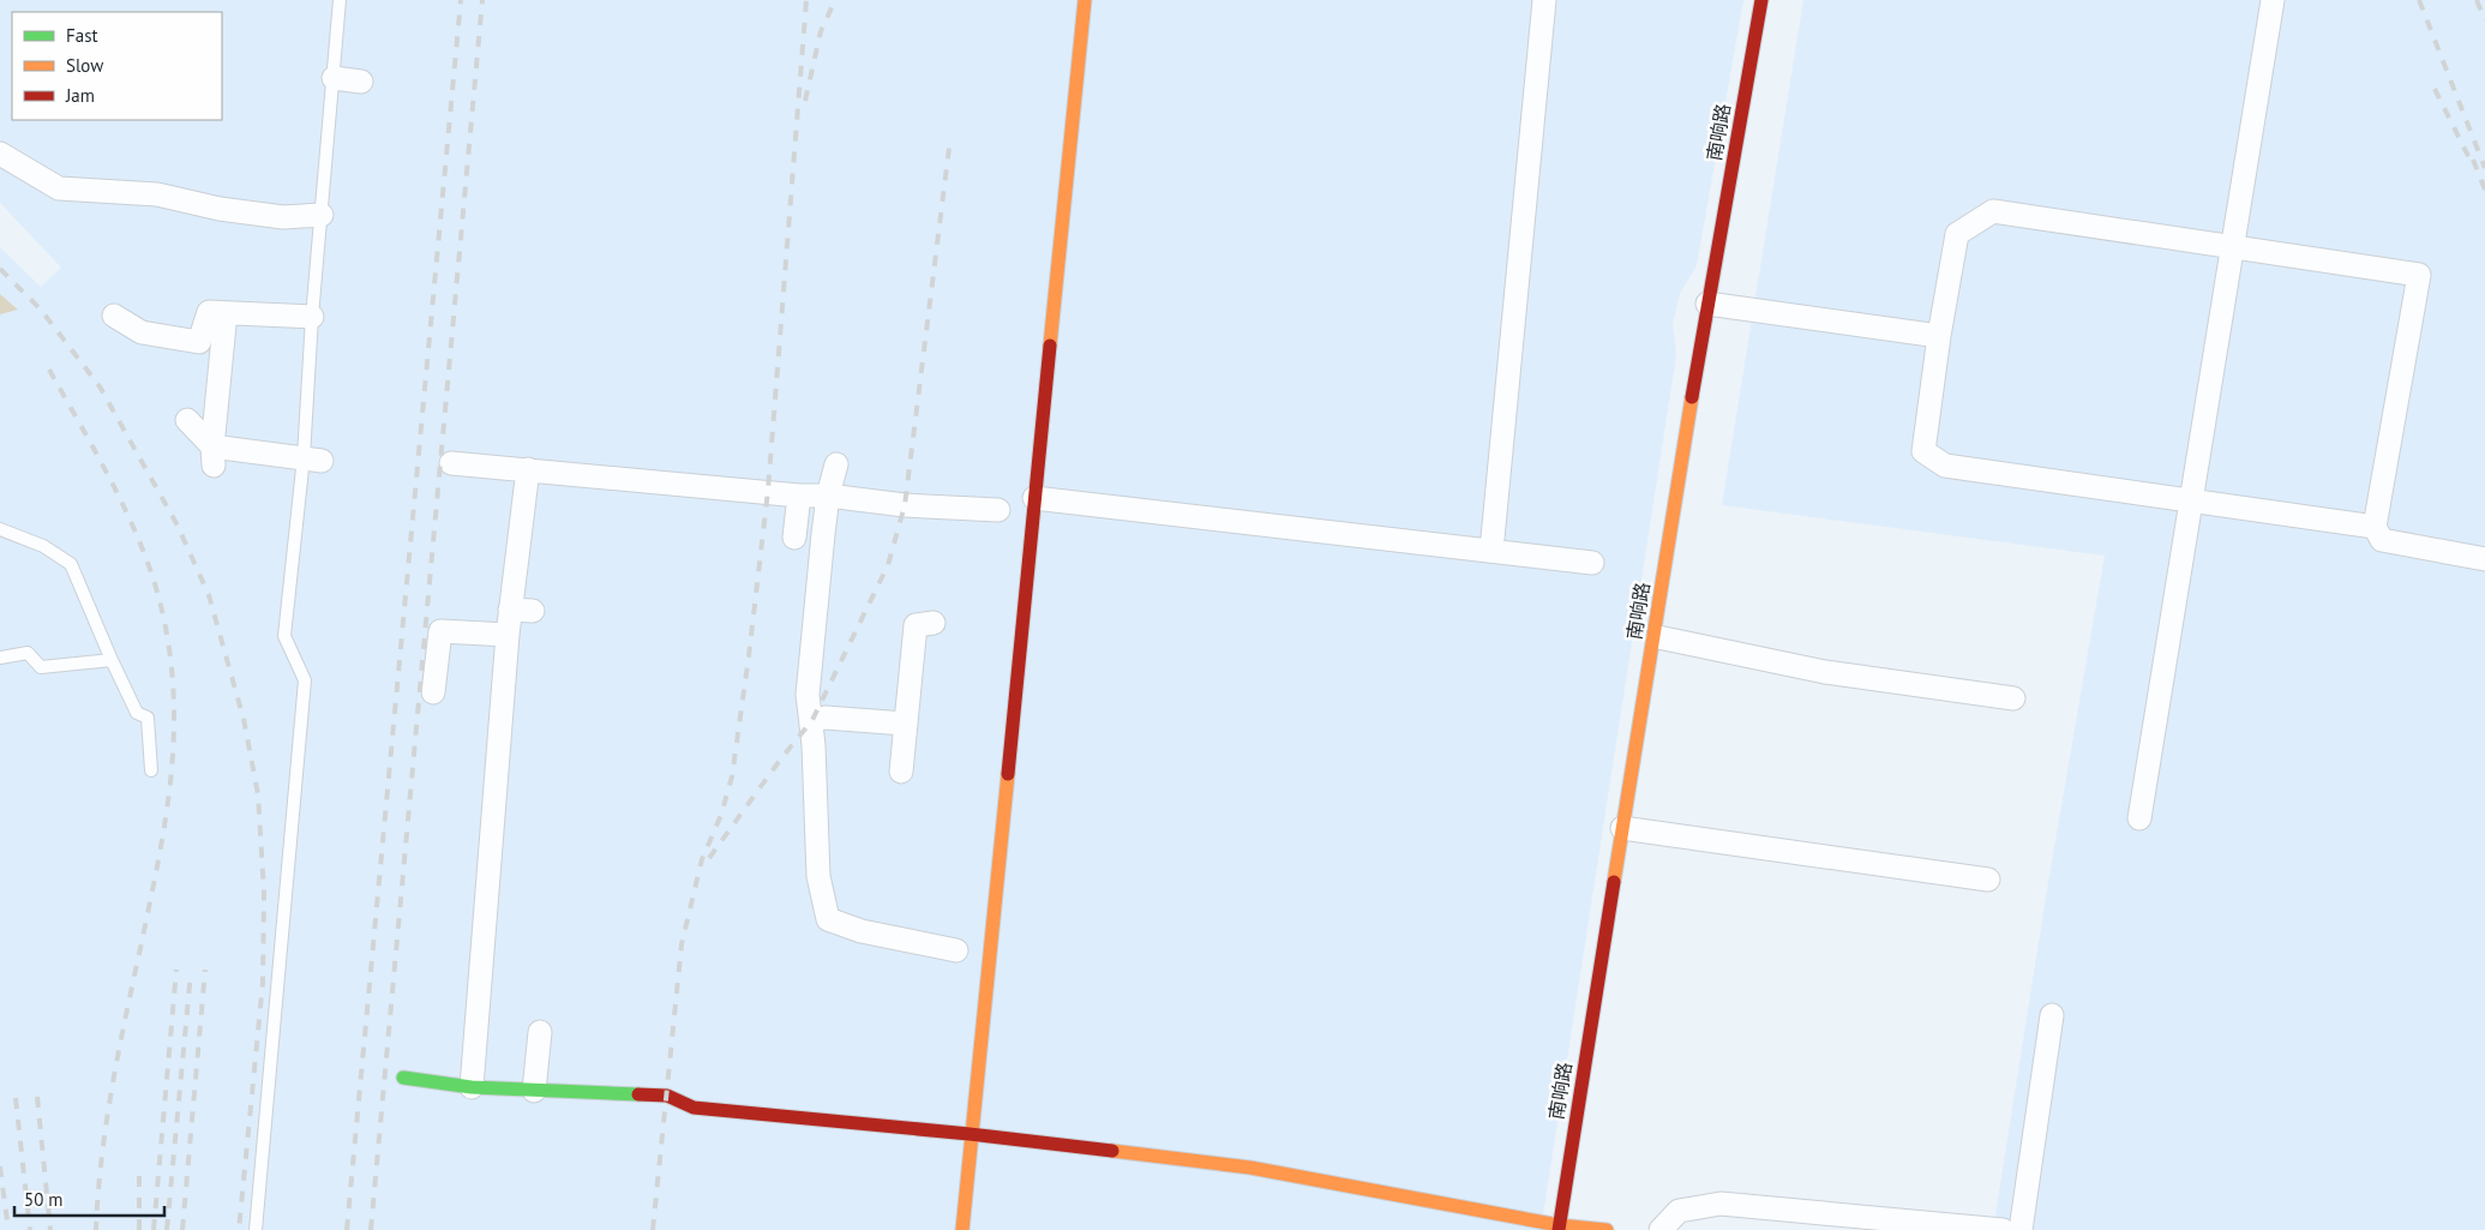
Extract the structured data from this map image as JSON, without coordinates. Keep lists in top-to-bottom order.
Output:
{
  "streets": {
    "street": ["南响路"]
  },
  "legend": ["Fast", "Slow", "Jam"],
  "scale_bar": "50 m"
}
